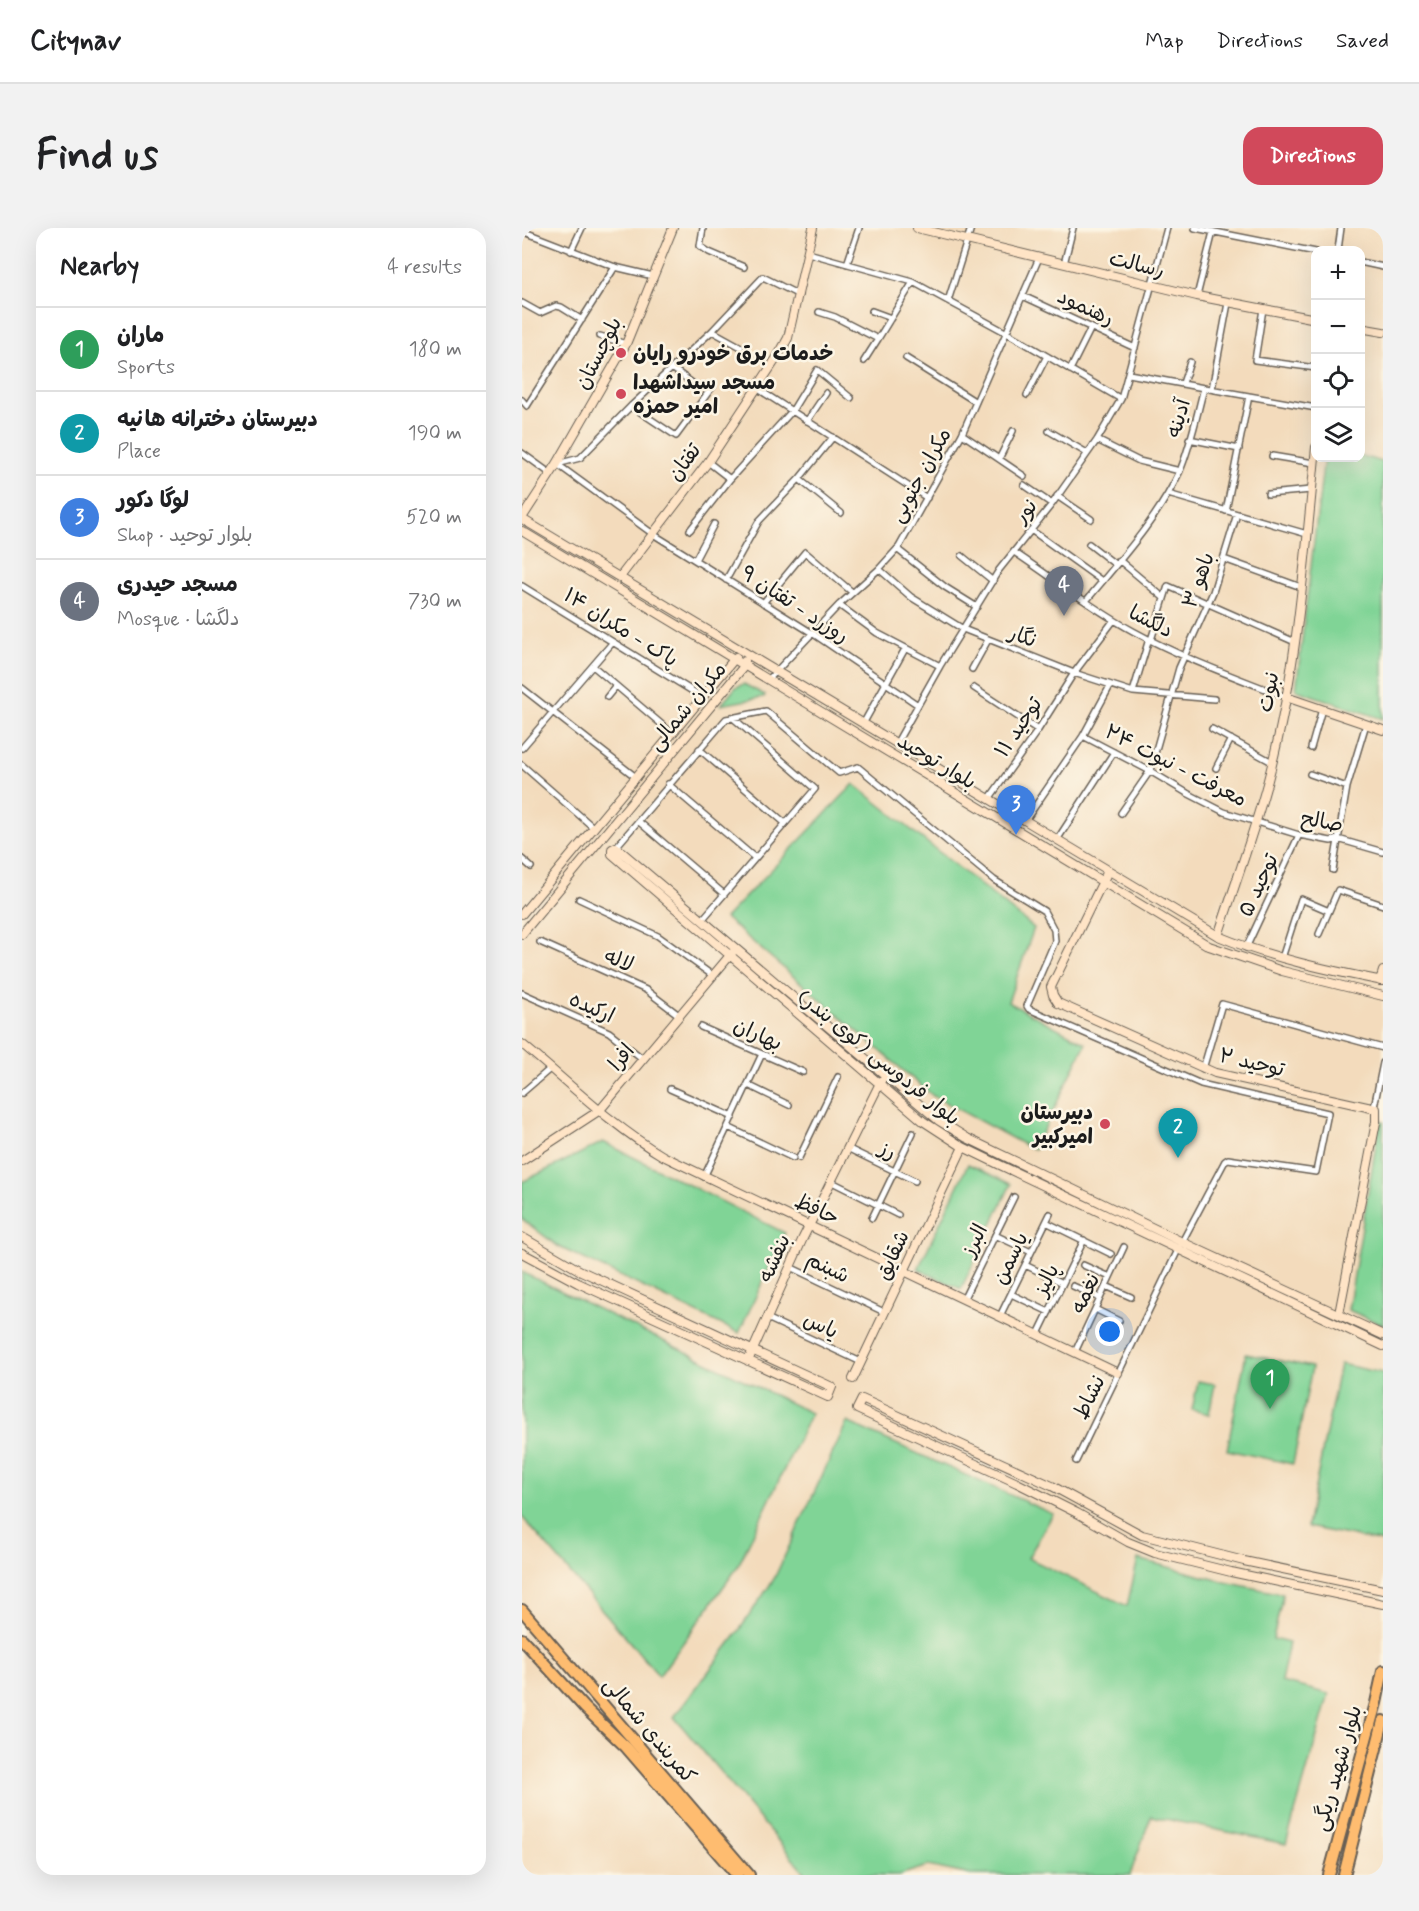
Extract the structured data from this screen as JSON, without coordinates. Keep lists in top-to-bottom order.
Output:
{
  "streets": {
    "highway": ["کمربندی شمالی", "بلوار شهید ریگی"],
    "street": [
      "رسالت",
      "رهنمود",
      "بلوچستان",
      "آدینه",
      "تفتان",
      "مکران جنوبی",
      "نور",
      "باهو ۳",
      "روزرد - تفتان ۹",
      "دلگشا",
      "پاک - مکران ۱۴",
      "نگار",
      "نبوت",
      "مکران شمالی",
      "توحید ۱۱",
      "بلوار توحید",
      "معرفت - نبوت ۲۴",
      "صالح",
      "توحید ۵",
      "لاله",
      "ارکیده",
      "بهاران",
      "افرا",
      "بلوار فردوسی (کوی بندر)",
      "توحید ۲",
      "رز",
      "حافظ",
      "البرز",
      "شقایق",
      "بنفشه",
      "یاسمن",
      "شبنم",
      "پالیز",
      "نغمه",
      "یاس",
      "نشاط"
    ]
  },
  "crossings": [
    ["رسالت", "مکران جنوبی"],
    ["رسالت", "نور"],
    ["رهنمود", "مکران جنوبی"],
    ["رهنمود", "نور"],
    ["بلوچستان", "روزرد - تفتان ۹"],
    ["بلوچستان", "بلوار توحید"],
    ["آدینه", "نور"],
    ["آدینه", "دلگشا"],
    ["تفتان", "روزرد - تفتان ۹"],
    ["تفتان", "بلوار توحید"],
    ["مکران جنوبی", "روزرد - تفتان ۹"],
    ["مکران جنوبی", "نگار"],
    ["مکران جنوبی", "بلوار توحید"],
    ["نور", "روزرد - تفتان ۹"],
    ["نور", "دلگشا"],
    ["نور", "نگار"],
    ["نور", "بلوار توحید"],
    ["باهو ۳", "دلگشا"],
    ["باهو ۳", "نگار"],
    ["باهو ۳", "معرفت - نبوت ۲۴"],
    ["دلگشا", "نبوت"],
    ["دلگشا", "توحید ۱۱"],
    ["پاک - مکران ۱۴", "مکران شمالی"],
    ["نگار", "توحید ۱۱"],
    ["نبوت", "بلوار توحید"],
    ["نبوت", "معرفت - نبوت ۲۴"],
    ["نبوت", "صالح"],
    ["مکران شمالی", "بلوار توحید"],
    ["توحید ۱۱", "بلوار توحید"],
    ["بلوار توحید", "توحید ۵"],
    ["بلوار توحید", "توحید ۲"],
    ["معرفت - نبوت ۲۴", "صالح"],
    ["صالح", "توحید ۵"],
    ["لاله", "افرا"],
    ["ارکیده", "افرا"],
    ["افرا", "بلوار فردوسی (کوی بندر)"],
    ["افرا", "حافظ"],
    ["بلوار فردوسی (کوی بندر)", "شقایق"],
    ["بلوار فردوسی (کوی بندر)", "بنفشه"],
    ["بلوار فردوسی (کوی بندر)", "نشاط"],
    ["رز", "بنفشه"],
    ["حافظ", "البرز"],
    ["حافظ", "شقایق"],
    ["حافظ", "بنفشه"],
    ["حافظ", "یاسمن"],
    ["حافظ", "پالیز"],
    ["حافظ", "نغمه"],
    ["حافظ", "نشاط"],
    ["شقایق", "شبنم"],
    ["شقایق", "یاس"],
    ["بنفشه", "شبنم"],
    ["بنفشه", "یاس"]
  ],
  "places": ["خدمات برق خودرو رایان", "مسجد سیداشهدا امیر حمزه", "دبیرستان امیرکبیر"],
  "page": {
    "header": "Citynav",
    "nav": ["Map", "Directions", "Saved"],
    "buttons": "Directions",
    "title": "Find us",
    "heading": ["Nearby", "4 results"],
    "map_buttons": ["+", "−"],
    "list": [
      {
        "mark": "1",
        "name": "ماران",
        "note": "Sports",
        "value": "180 m"
      },
      {
        "mark": "2",
        "name": "دبیرستان دخترانه هانیه",
        "note": "Place",
        "value": "190 m"
      },
      {
        "mark": "3",
        "name": "لوگا دکور",
        "note": "Shop · بلوار توحید",
        "value": "520 m"
      },
      {
        "mark": "4",
        "name": "مسجد حیدری",
        "note": "Mosque · دلگشا",
        "value": "730 m"
      }
    ],
    "pins": [
      "4",
      "3",
      "2",
      "1"
    ]
  }
}
